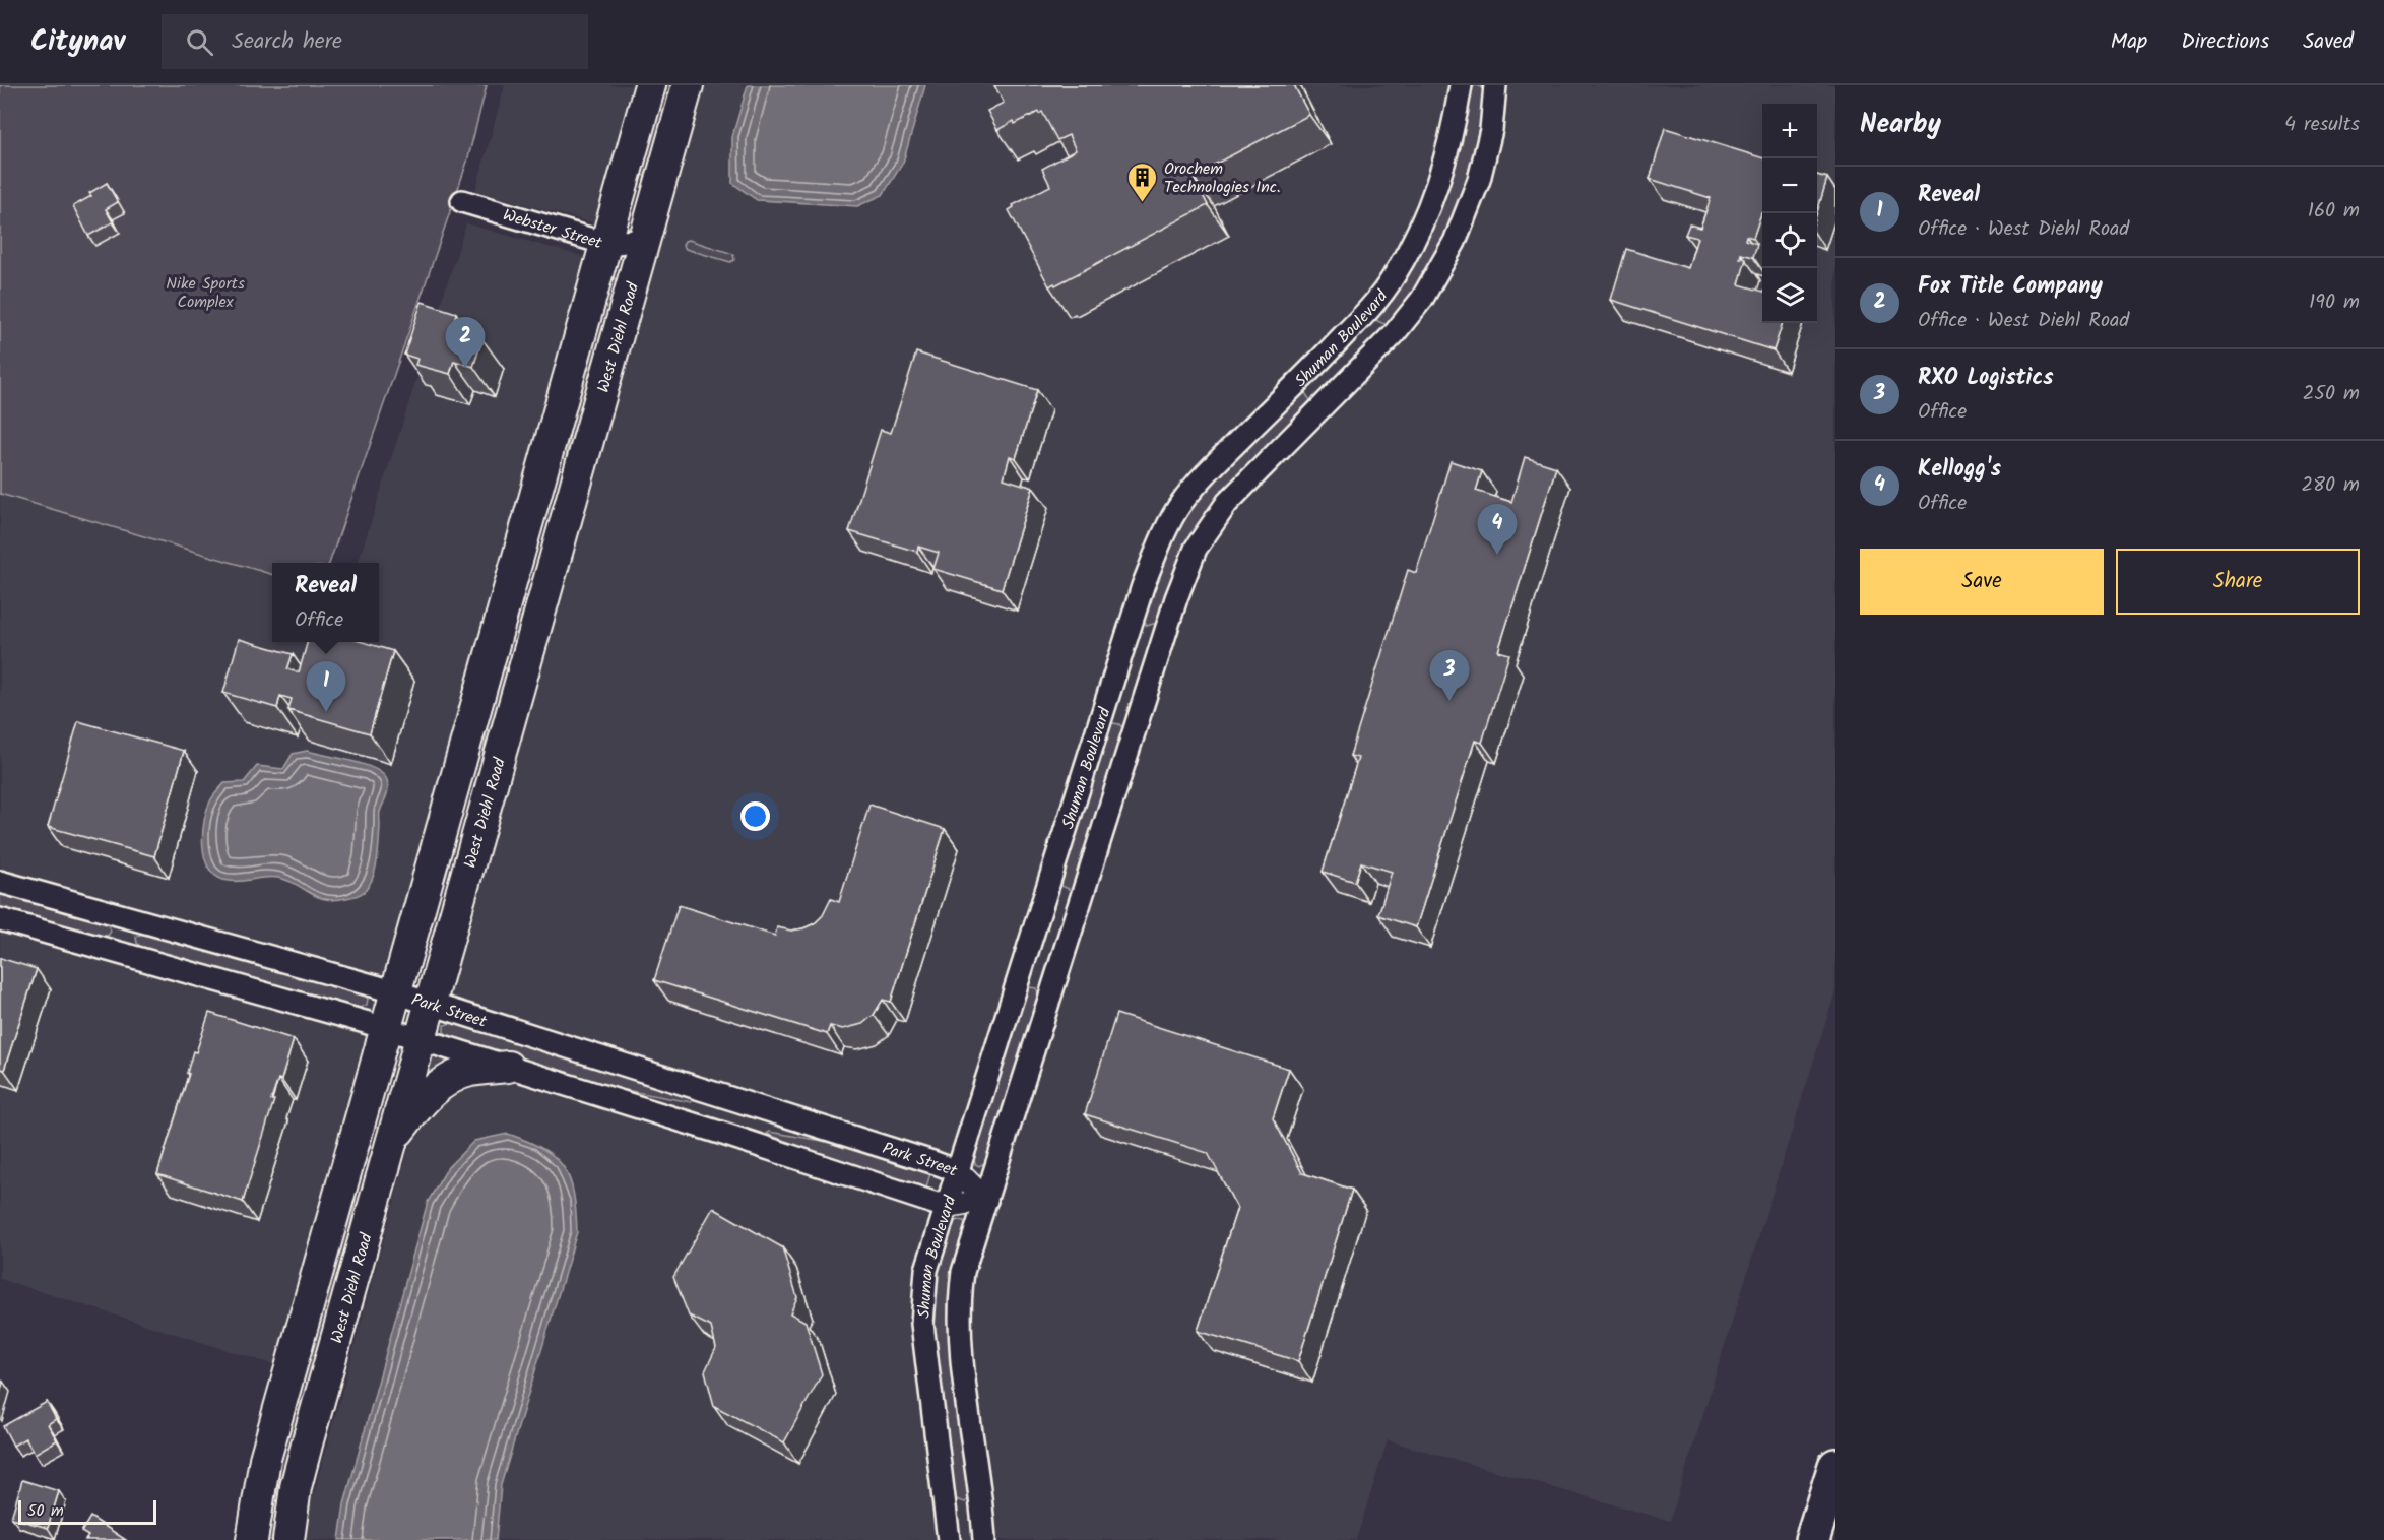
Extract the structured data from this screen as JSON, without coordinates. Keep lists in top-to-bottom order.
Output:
{
  "streets": {
    "street": [
      "Webster Street",
      "West Diehl Road",
      "Shuman Boulevard",
      "Park Street"
    ]
  },
  "crossings": [
    ["Webster Street", "West Diehl Road"],
    ["West Diehl Road", "Park Street"],
    ["Shuman Boulevard", "Park Street"]
  ],
  "parks": ["Nike Sports Complex"],
  "places": {
    "building": ["Orochem Technologies Inc."]
  },
  "scale_bar": "50 m",
  "page": {
    "header": "Citynav",
    "search": "Search here",
    "nav": ["Map", "Directions", "Saved"],
    "heading": ["Nearby", "4 results"],
    "map_buttons": ["+", "−"],
    "list": [
      {
        "mark": "1",
        "name": "Reveal",
        "note": "Office · West Diehl Road",
        "value": "160 m"
      },
      {
        "mark": "2",
        "name": "Fox Title Company",
        "note": "Office · West Diehl Road",
        "value": "190 m"
      },
      {
        "mark": "3",
        "name": "RXO Logistics",
        "note": "Office",
        "value": "250 m"
      },
      {
        "mark": "4",
        "name": "Kellogg's",
        "note": "Office",
        "value": "280 m"
      }
    ],
    "pins": [
      "2",
      "4",
      "3",
      "1"
    ],
    "buttons": ["Save", "Share"],
    "popup": ["Reveal", "Office"],
    "scale": "50 m"
  }
}
